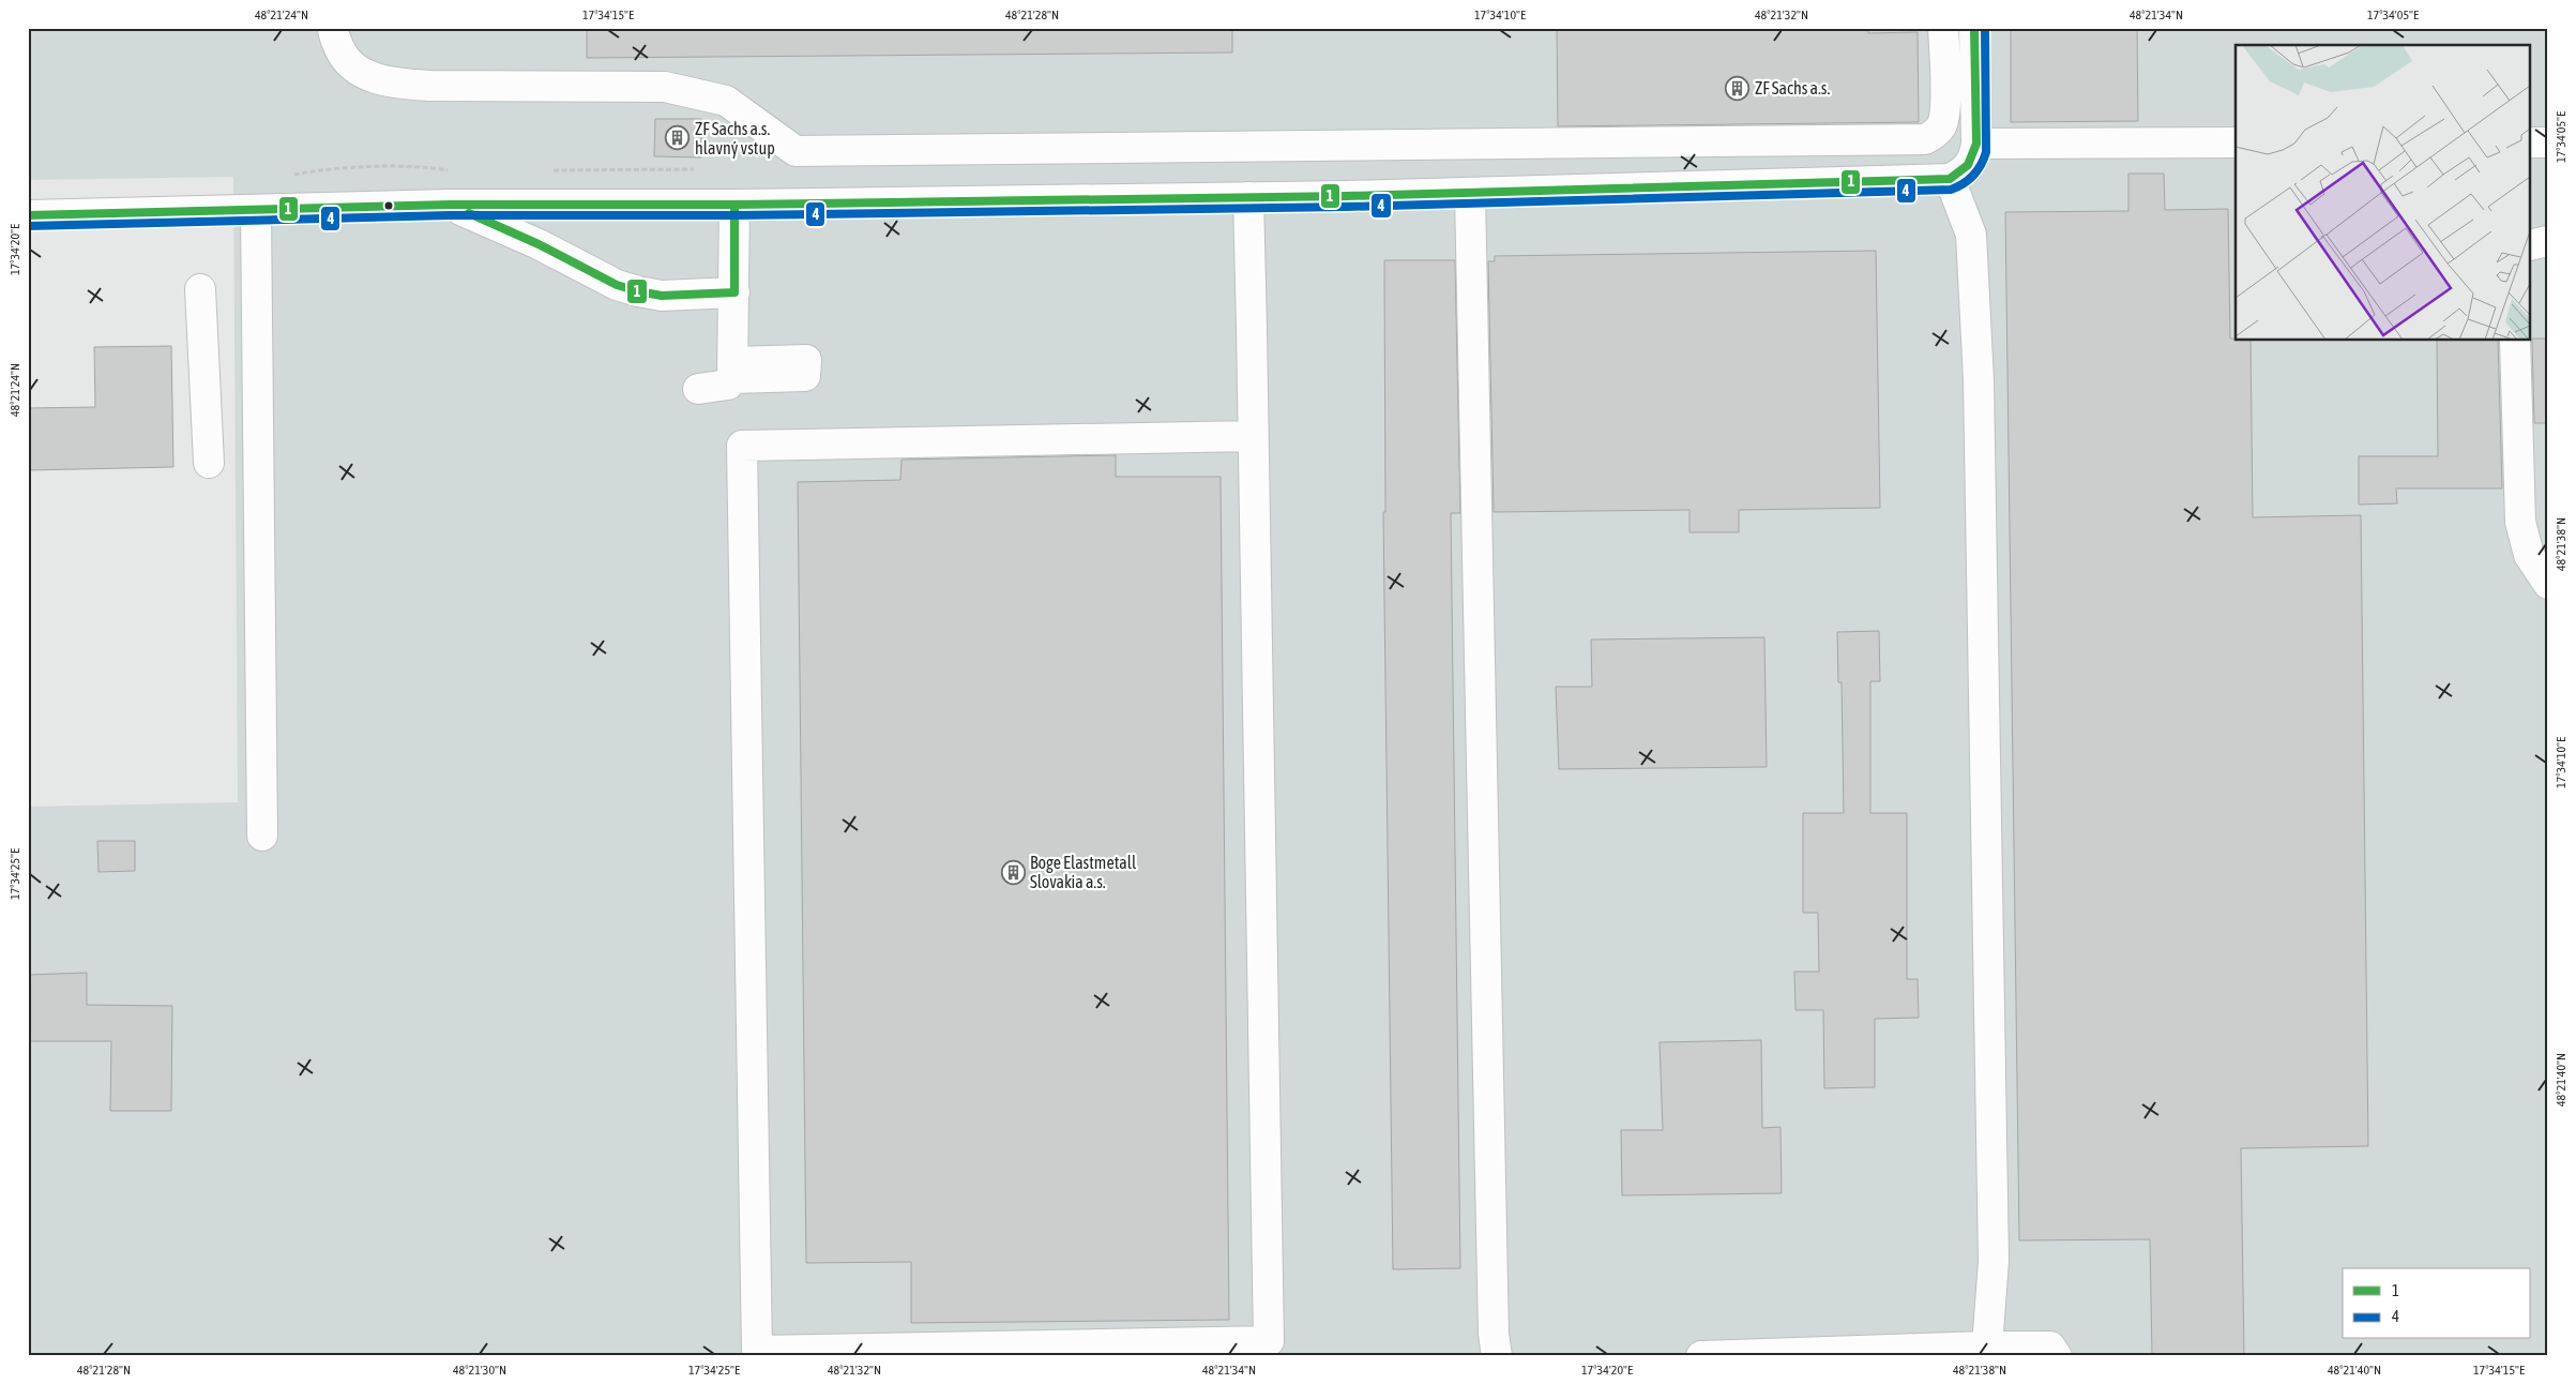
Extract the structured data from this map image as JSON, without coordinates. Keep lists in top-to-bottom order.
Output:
{
  "places": {
    "building": ["ZF Sachs a.s.", "ZF Sachs a.s. hlavný vstup", "Boge Elastmetall Slovakia a.s."]
  },
  "lines": ["transit line 1", "transit line 4"],
  "legend": ["1", "4"],
  "coordinates": [
    "48°21'24\"N",
    "17°34'15\"E",
    "48°21'28\"N",
    "17°34'10\"E",
    "48°21'32\"N",
    "48°21'34\"N",
    "17°34'05\"E",
    "17°34'20\"E",
    "48°21'38\"N",
    "17°34'25\"E",
    "48°21'40\"N",
    "48°21'30\"N"
  ]
}
